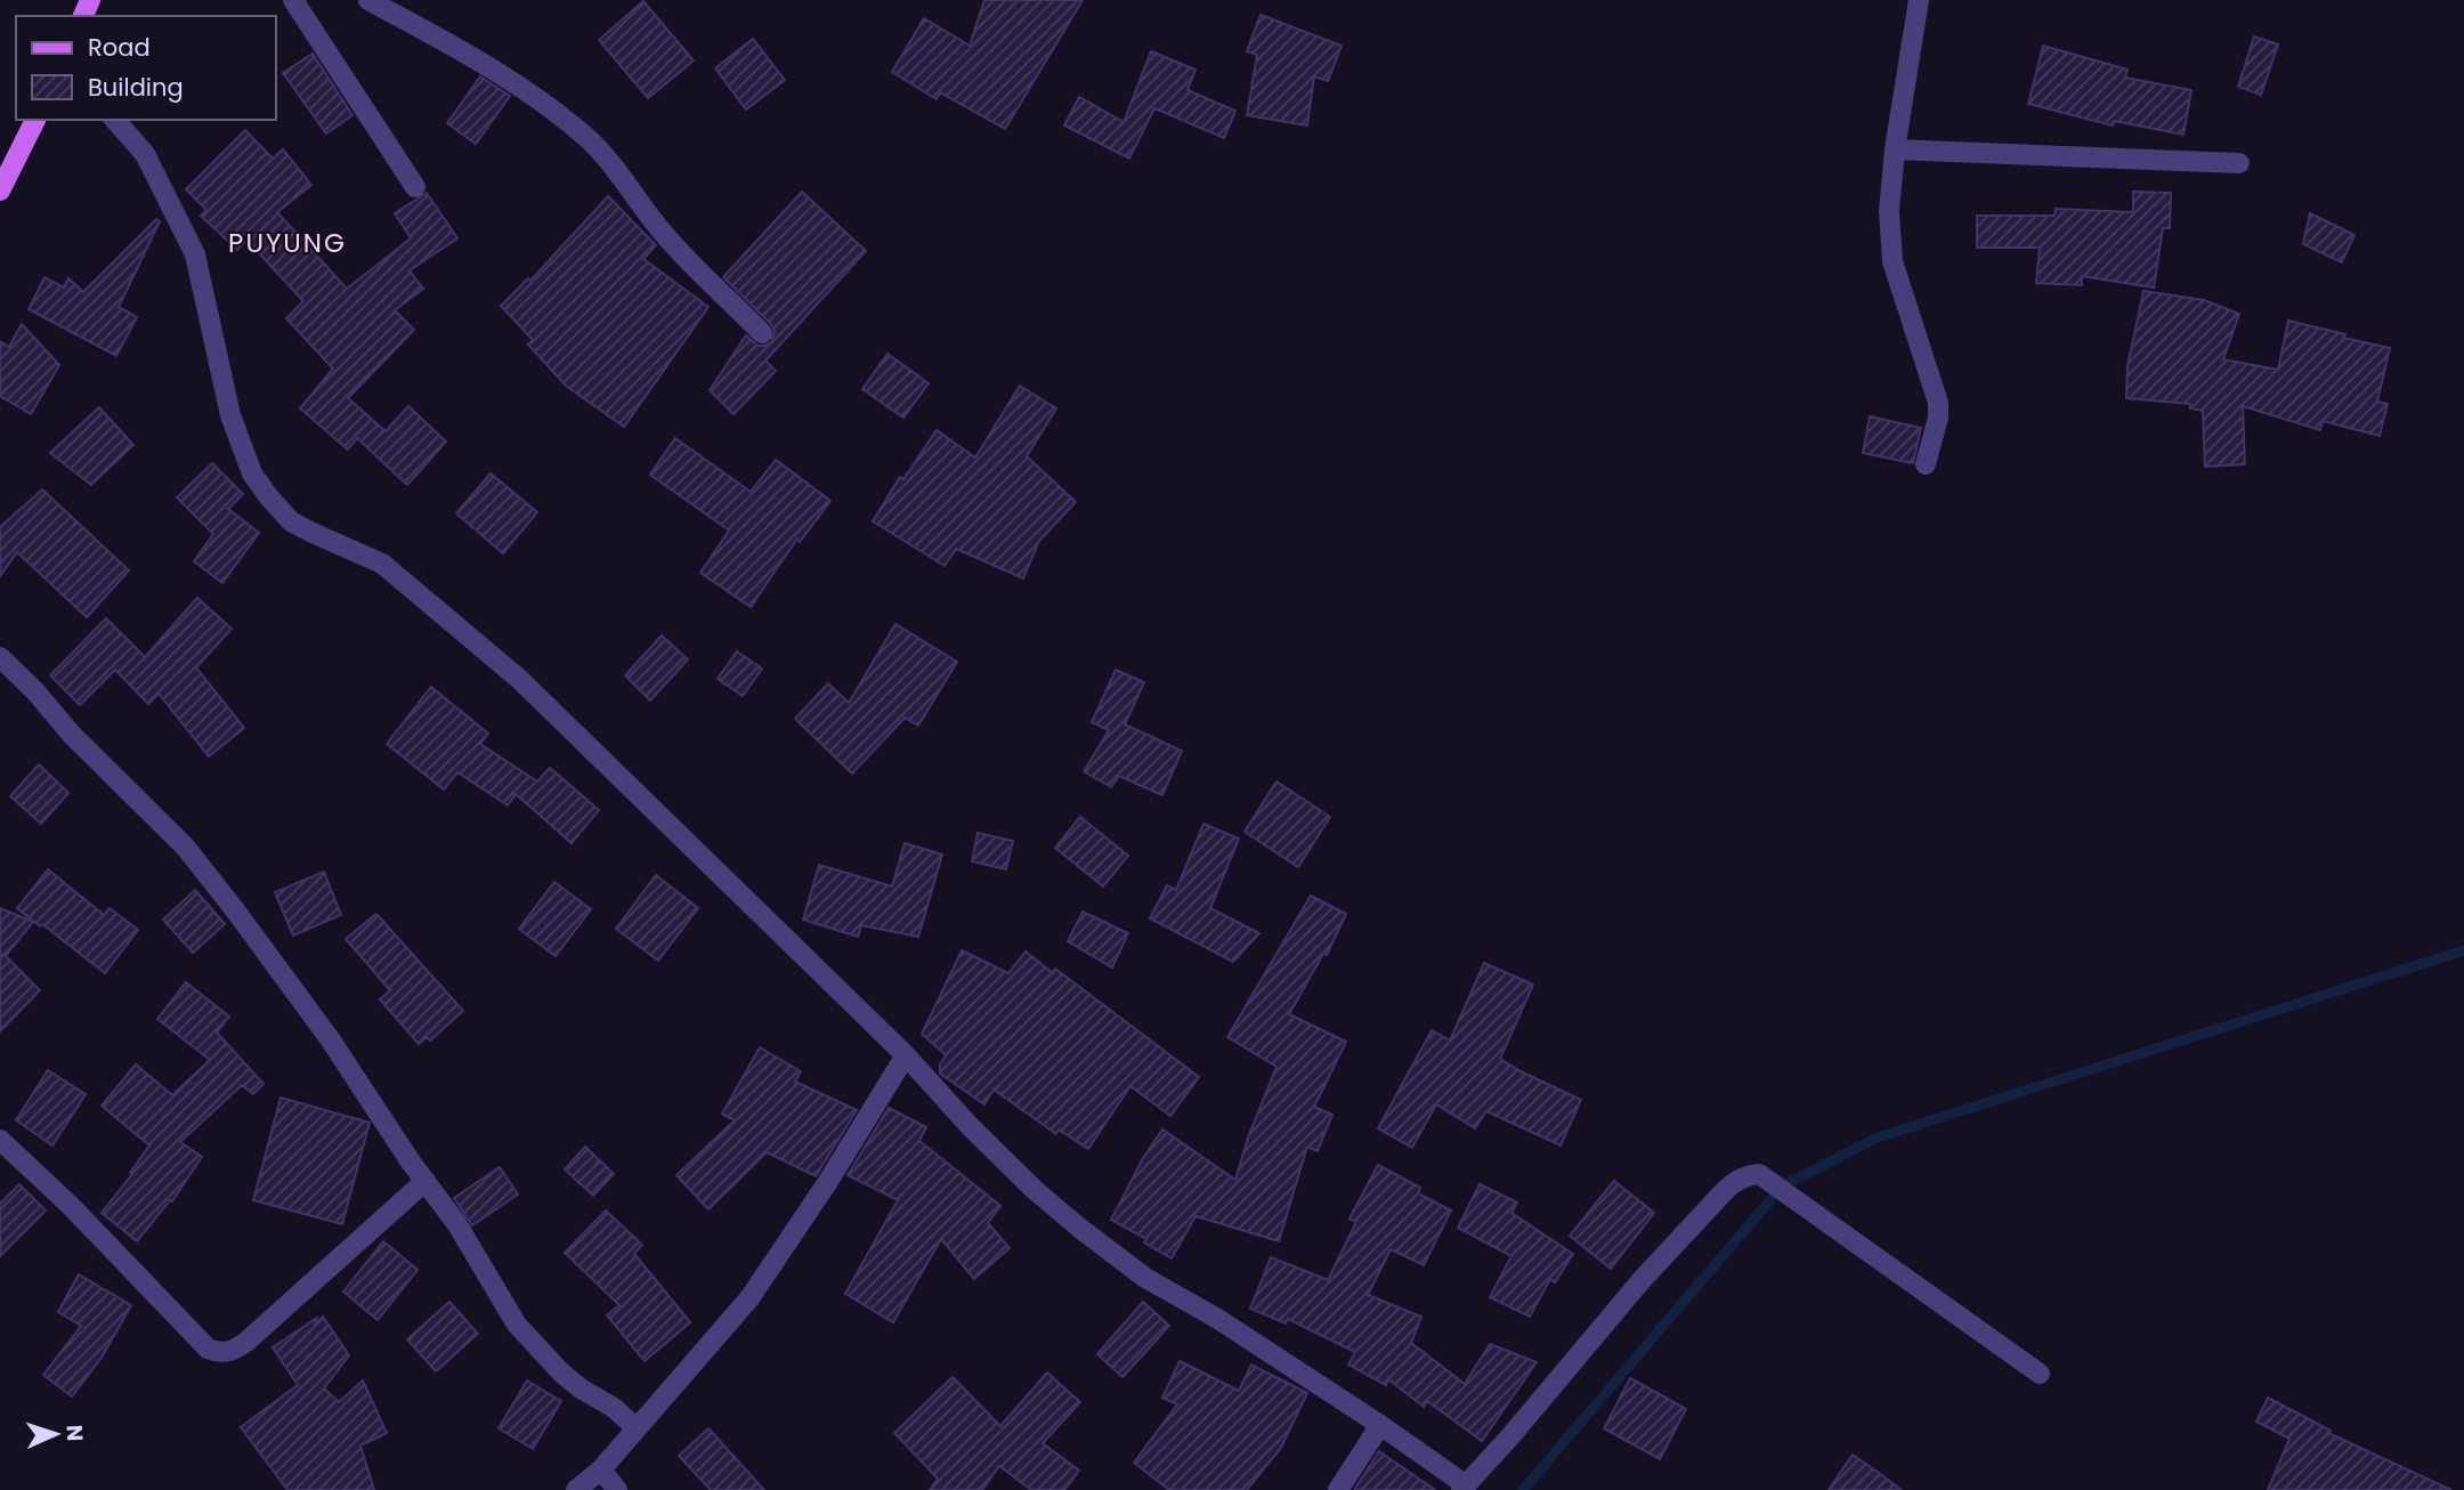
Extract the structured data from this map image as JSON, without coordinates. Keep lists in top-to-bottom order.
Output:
{
  "districts": ["PUYUNG"],
  "legend": ["Road", "Building"],
  "north": "right"
}
